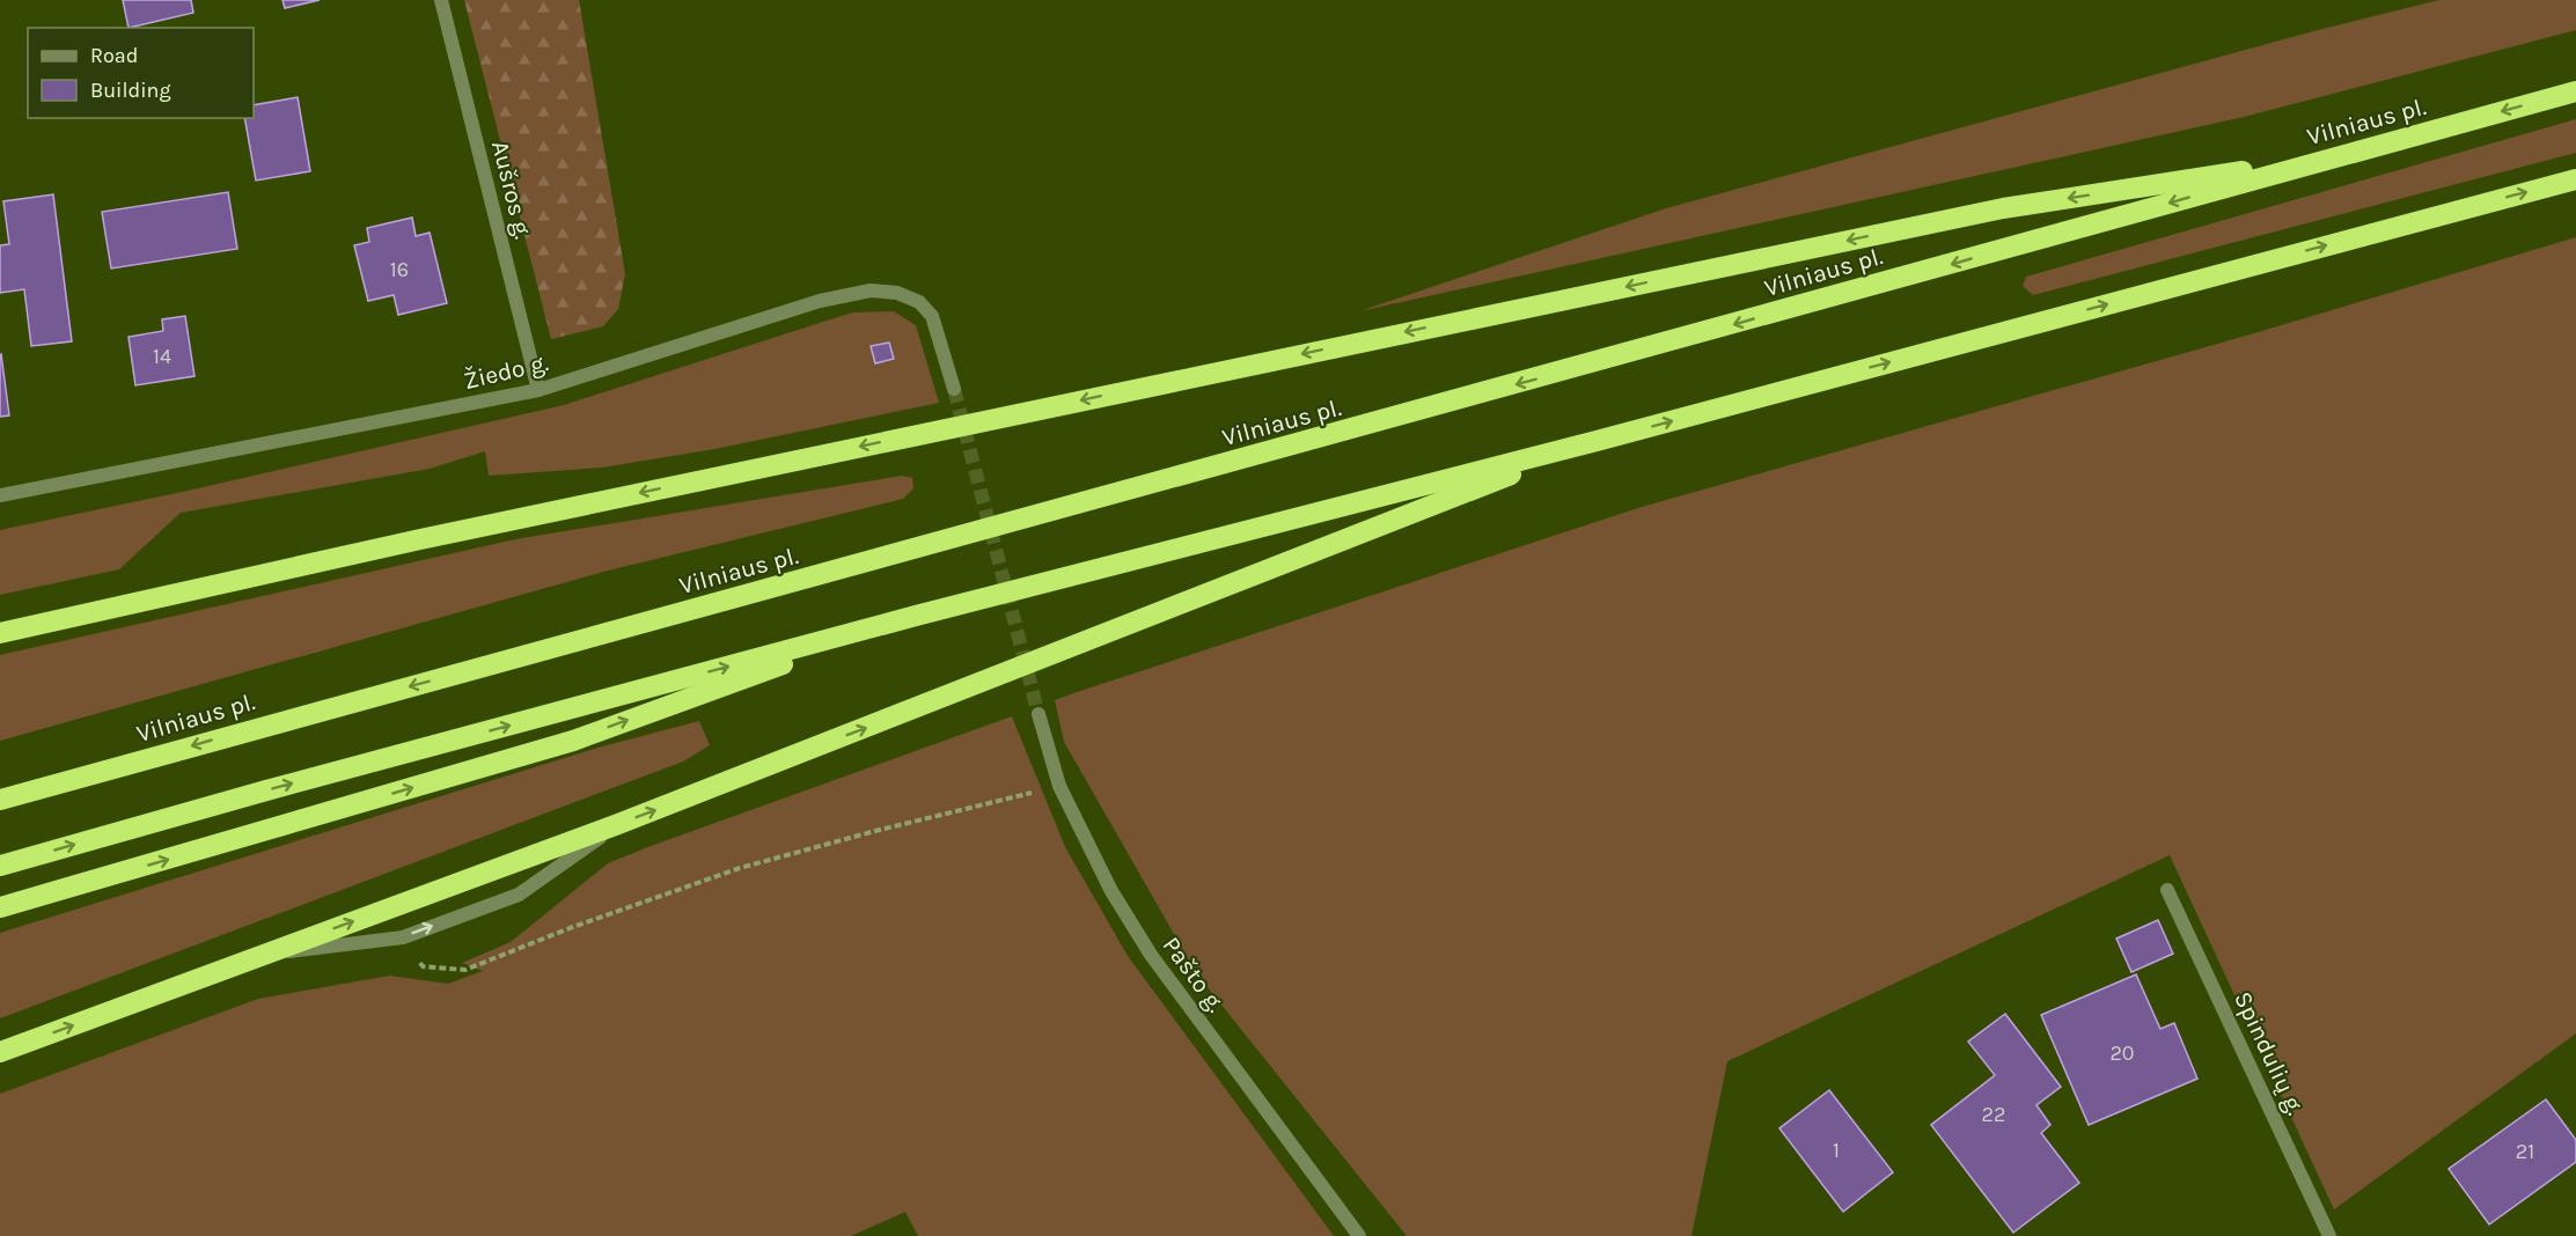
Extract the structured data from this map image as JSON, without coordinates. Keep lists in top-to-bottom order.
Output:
{
  "streets": {
    "highway": ["Vilniaus pl."],
    "street": [
      "Aušros g.",
      "Žiedo g.",
      "Pašto g.",
      "Spindulių g."
    ]
  },
  "crossings": [
    ["Aušros g.", "Žiedo g."]
  ],
  "house_numbers": [
    "16",
    "14",
    "20",
    "22",
    "1",
    "21"
  ],
  "legend": ["Road", "Building"]
}
